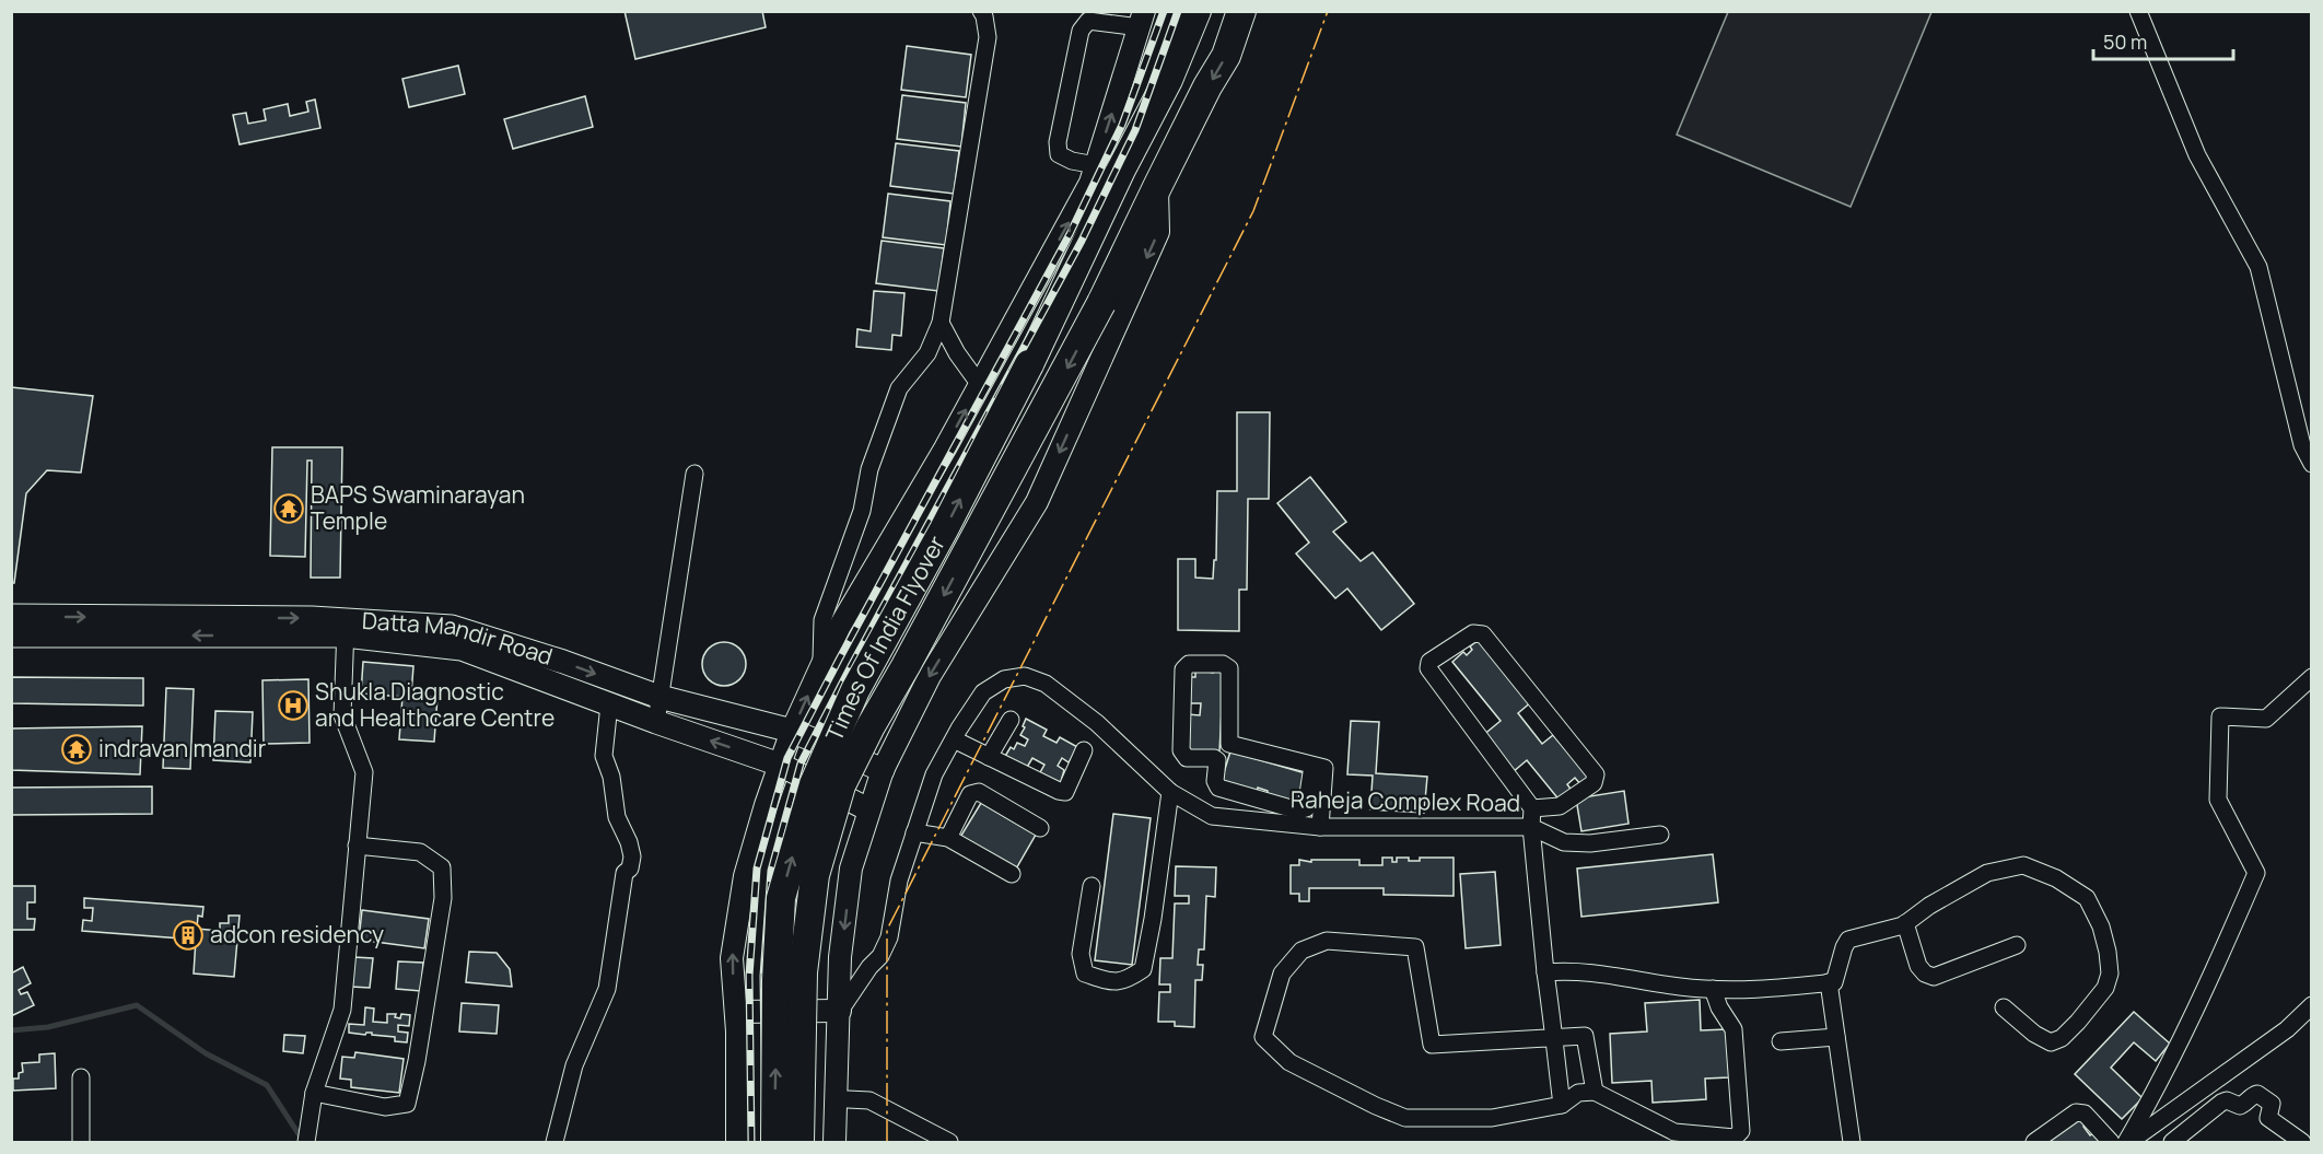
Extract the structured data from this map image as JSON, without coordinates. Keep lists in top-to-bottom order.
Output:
{
  "streets": {
    "highway": ["Times Of India Flyover"],
    "main road": ["Datta Mandir Road"],
    "street": ["Raheja Complex Road"]
  },
  "places": {
    "temple": ["BAPS Swaminarayan Temple", "indravan mandir"],
    "hospital": ["Shukla Diagnostic and Healthcare Centre"],
    "building": ["adcon residency"]
  },
  "scale_bar": "50 m"
}
